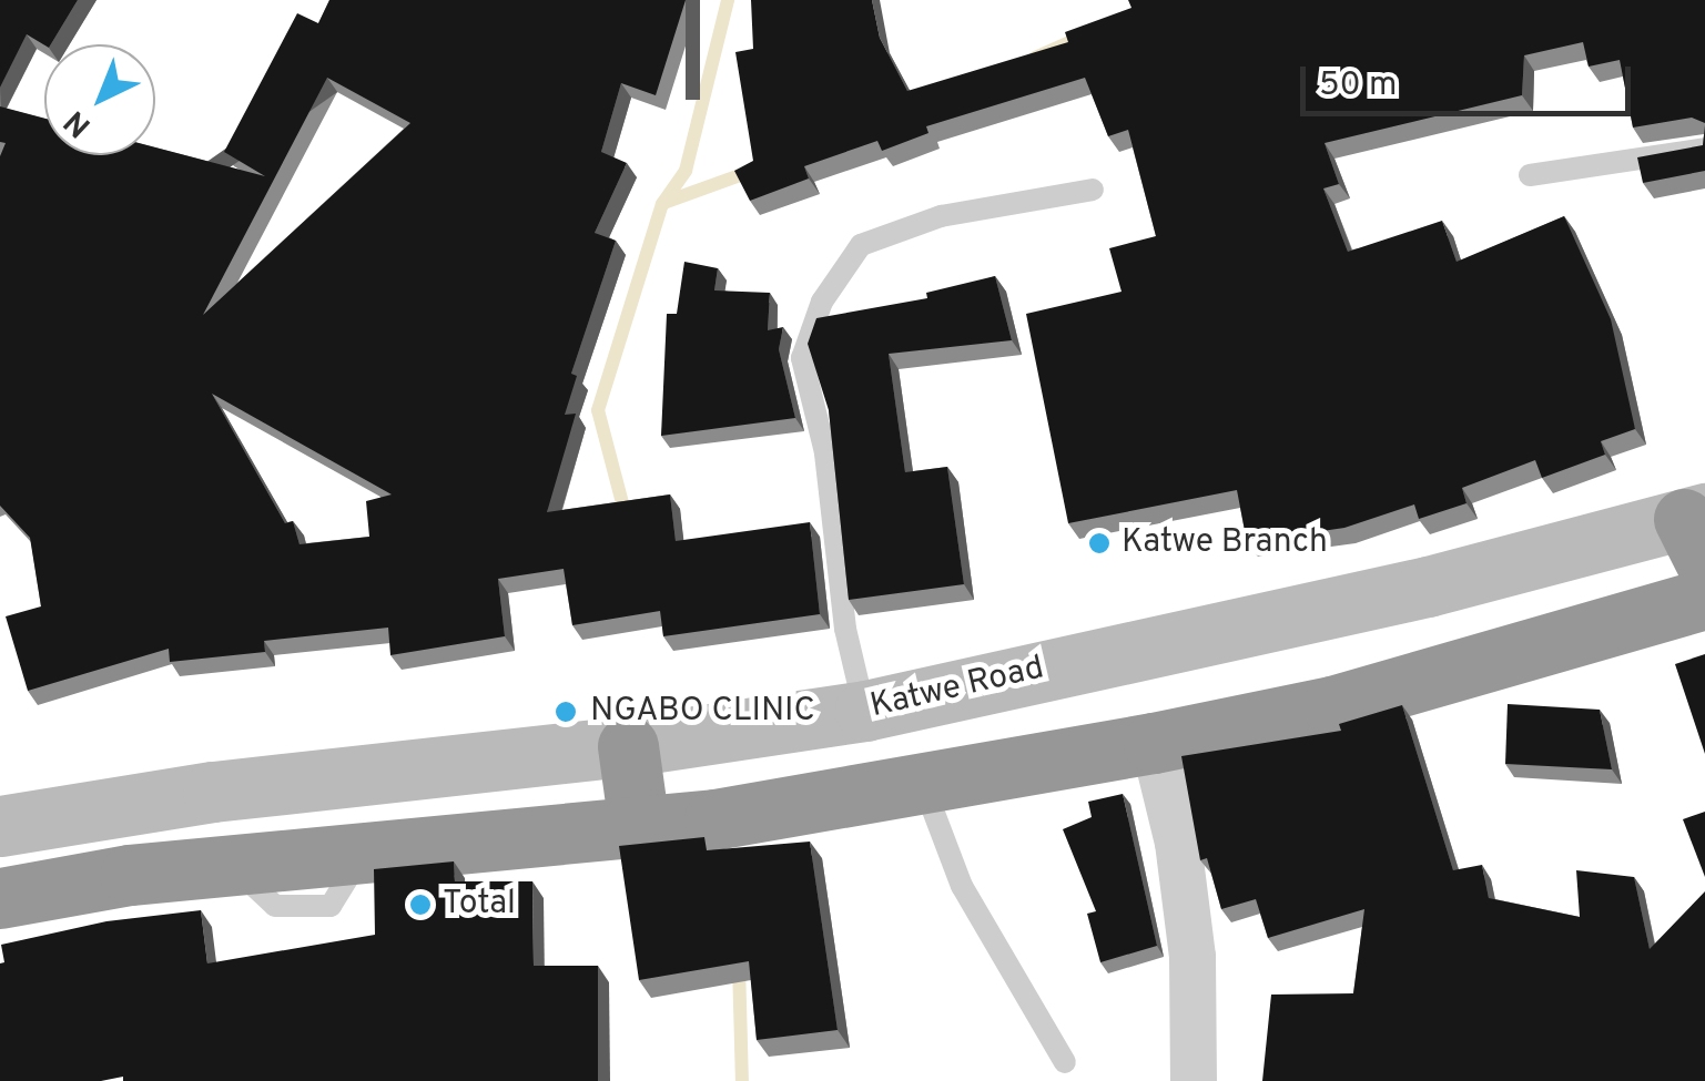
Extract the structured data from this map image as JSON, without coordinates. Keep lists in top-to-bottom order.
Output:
{
  "streets": {
    "street": ["Katwe Road"]
  },
  "places": ["Katwe Branch", "NGABO CLINIC", "Total"],
  "scale_bar": "50 m",
  "north": "bottom left"
}
